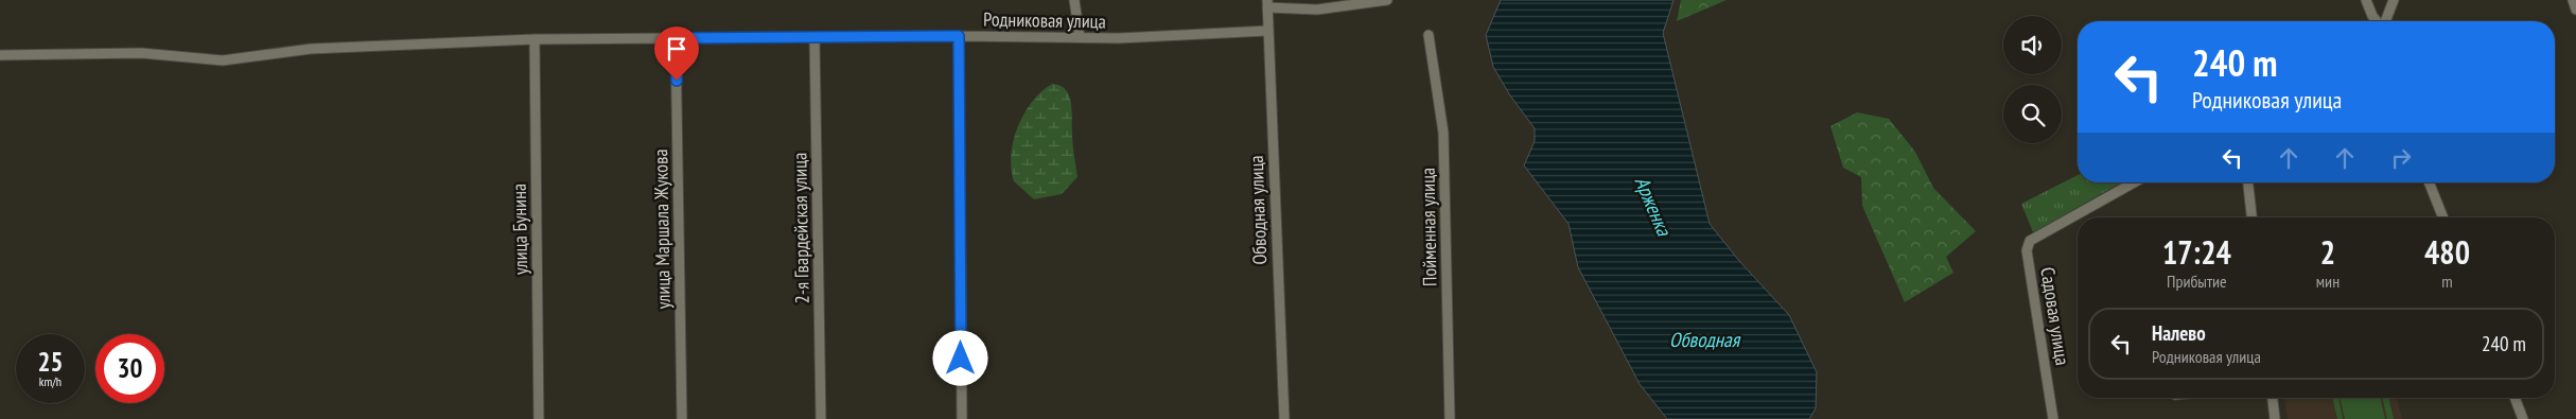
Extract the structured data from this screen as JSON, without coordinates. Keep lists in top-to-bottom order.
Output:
{
  "streets": {
    "street": [
      "Родниковая улица",
      "Обводная улица",
      "Пойменная улица",
      "2-я Гвардейская улица",
      "улица Бунина",
      "улица Маршала Жукова",
      "Садовая улица"
    ]
  },
  "crossings": [
    ["Родниковая улица", "Обводная улица"],
    ["Родниковая улица", "2-я Гвардейская улица"],
    ["Родниковая улица", "улица Бунина"],
    ["Родниковая улица", "улица Маршала Жукова"]
  ],
  "water": ["Арженка", "Обводная"],
  "page": {
    "turn": ["240 m", "Родниковая улица"],
    "eta": [
      "17:24",
      "Прибытие",
      "2",
      "мин",
      "480",
      "m"
    ],
    "list": [
      {
        "name": "Налево",
        "note": "Родниковая улица",
        "value": "240 m"
      }
    ],
    "speed": "25 km/h",
    "limit": "30"
  }
}
